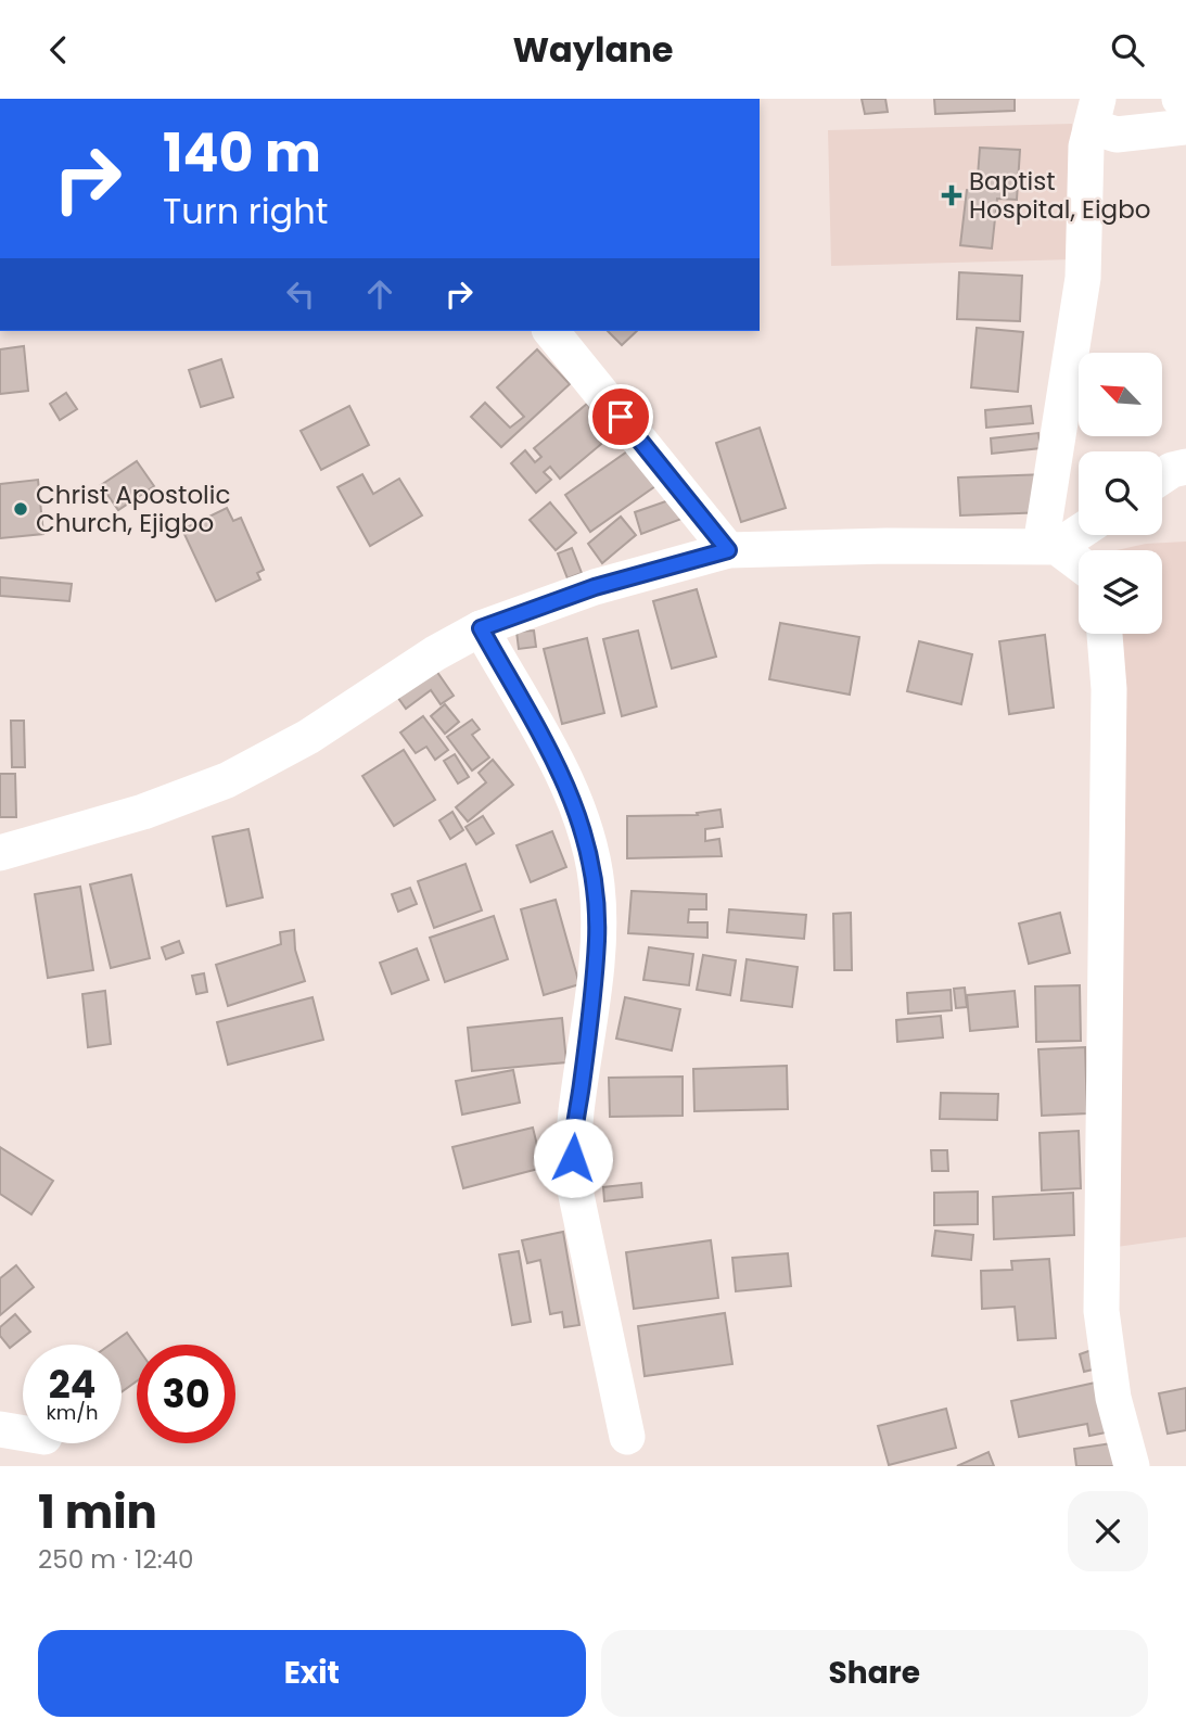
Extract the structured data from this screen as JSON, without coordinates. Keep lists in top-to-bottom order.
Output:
{
  "places": {
    "health": ["Baptist Hospital, Eigbo"],
    "other": ["Christ Apostolic Church, Ejigbo"]
  },
  "north": "top left",
  "page": {
    "header": "Waylane",
    "turn": ["140 m", "Turn right"],
    "speed": "24 km/h",
    "limit": "30",
    "heading": ["1 min", "250 m · 12:40"],
    "buttons": ["Exit", "Share"]
  }
}
